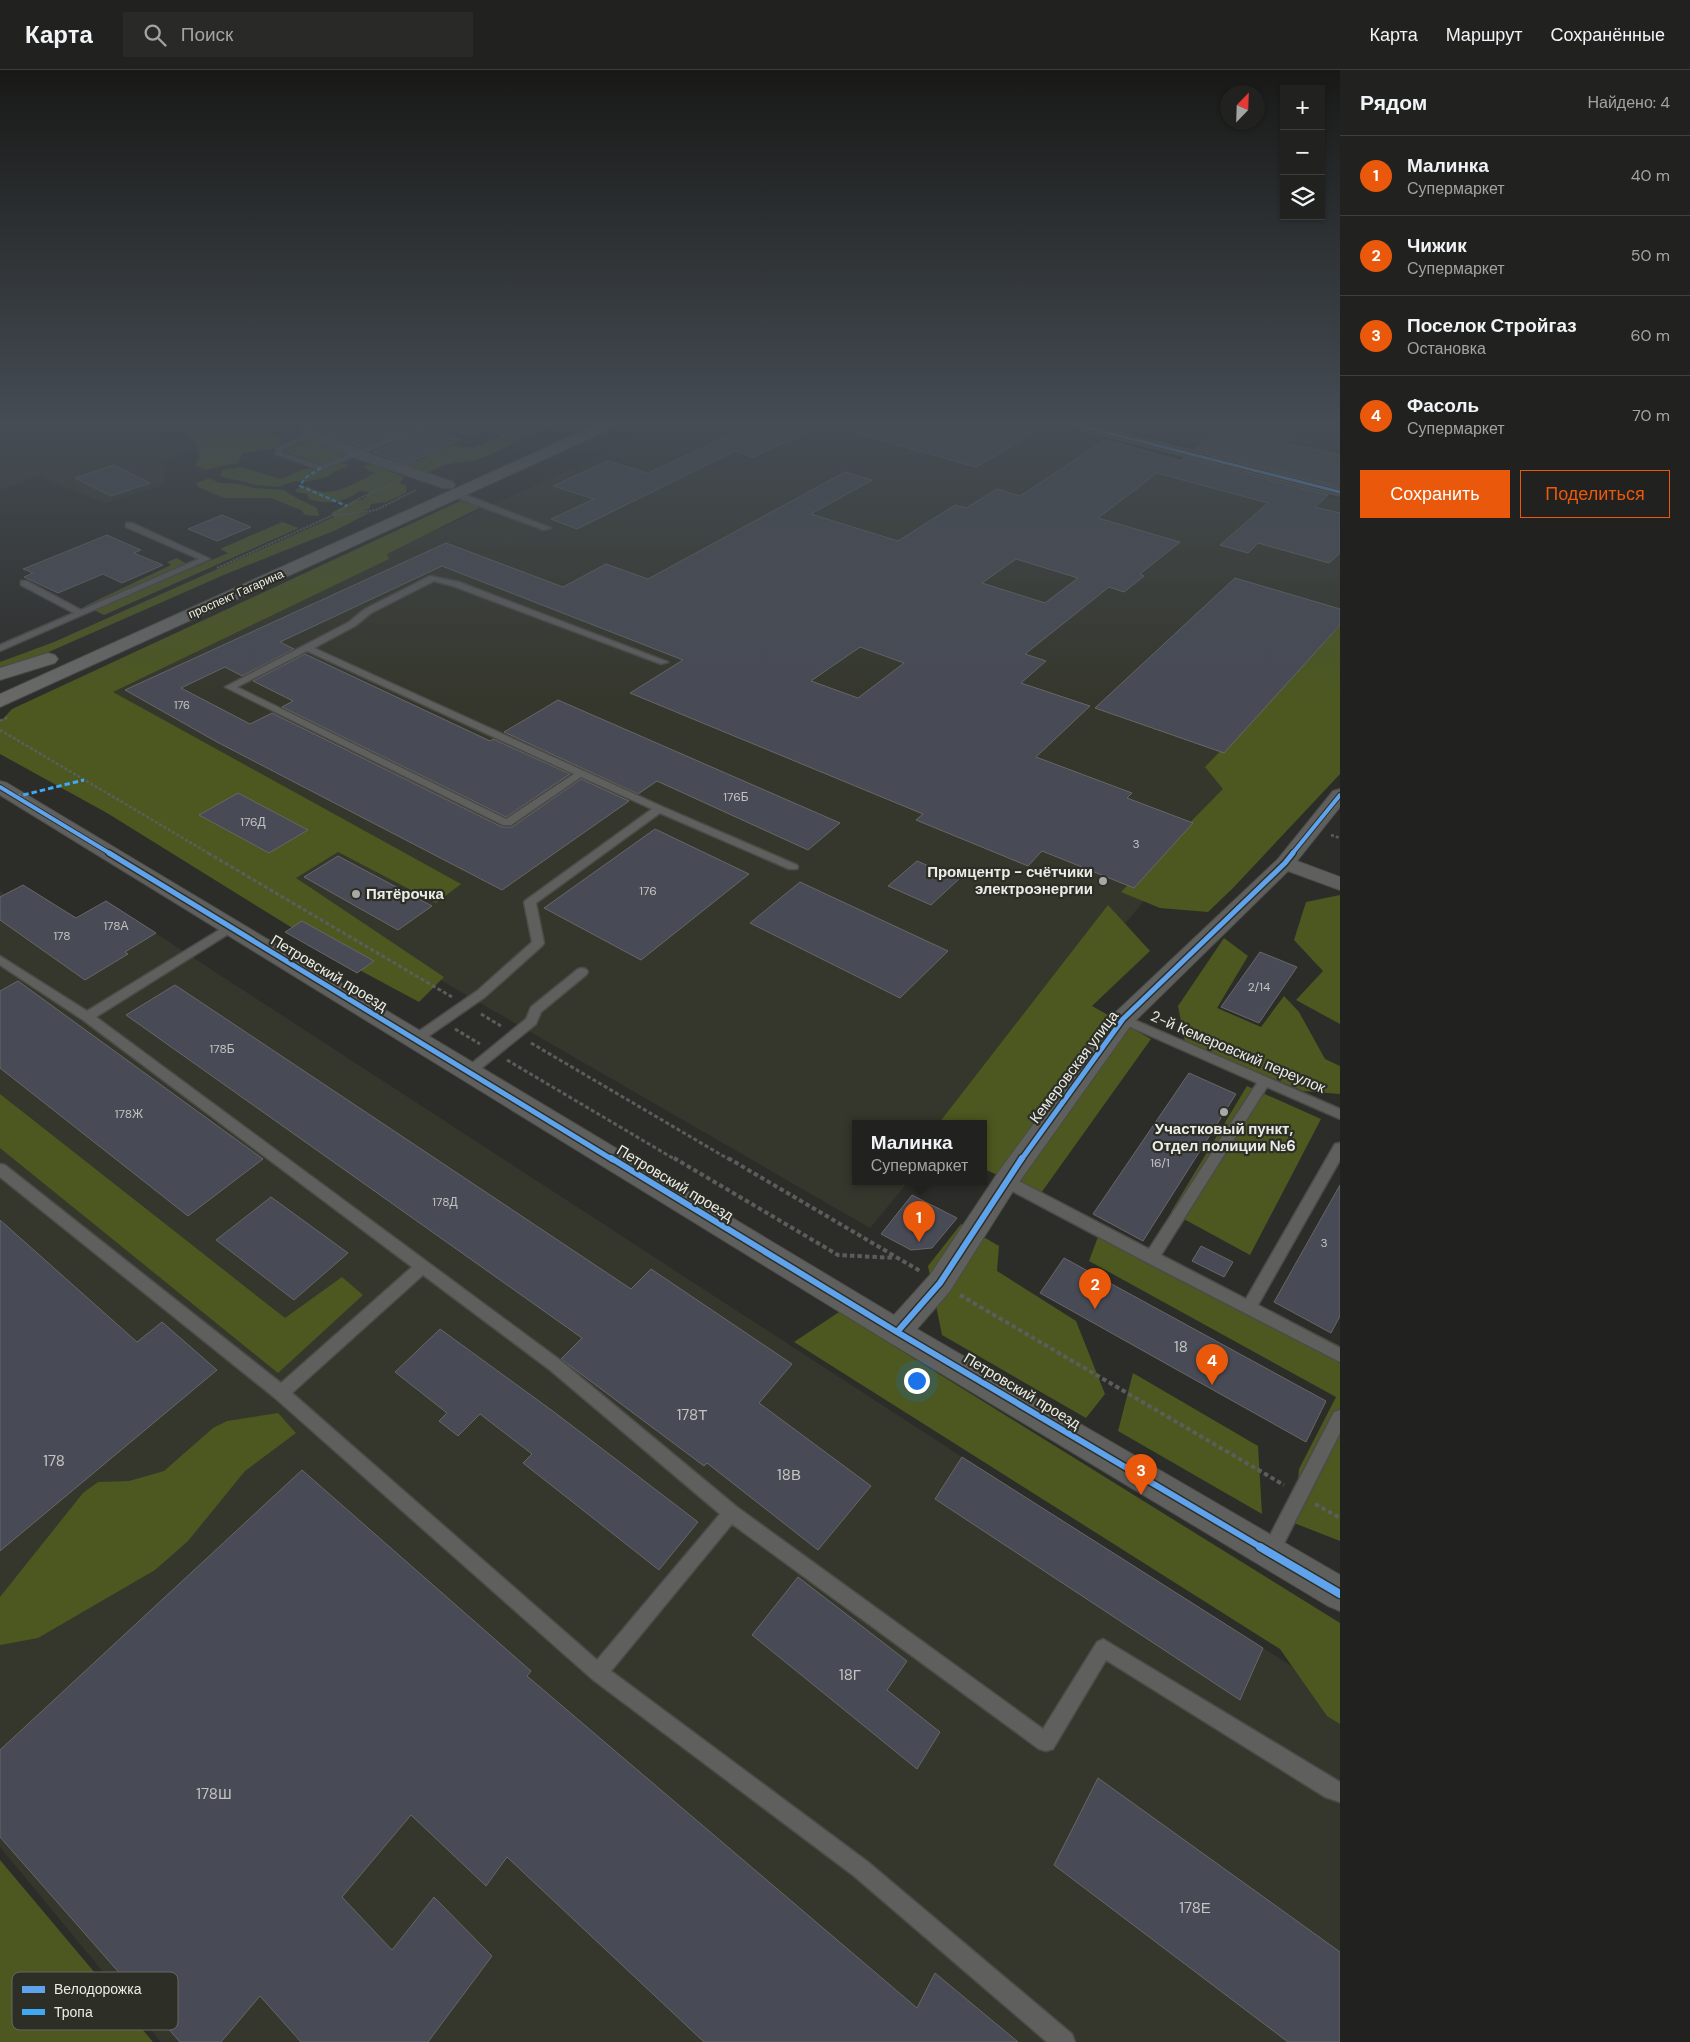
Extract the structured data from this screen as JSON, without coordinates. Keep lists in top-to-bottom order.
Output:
{
  "streets": {
    "main road": ["проспект Гагарина"],
    "street": ["Петровский проезд", "Кемеровская улица"],
    "lane": ["2-й Кемеровский переулок"]
  },
  "crossings": [
    ["Петровский проезд", "Кемеровская улица"],
    ["2-й Кемеровский переулок", "Кемеровская улица"]
  ],
  "places": ["Промцентр - счётчики электроэнергии", "Пятёрочка", "Участковый пункт, Отдел полиции №6"],
  "house_numbers": [
    "176",
    "176Б",
    "176Д",
    "3",
    "176",
    "178А",
    "178",
    "2/14",
    "178Б",
    "178Ж",
    "16/1",
    "178Д",
    "3",
    "18",
    "178Т",
    "178",
    "18В",
    "18Г",
    "178Ш",
    "178Е"
  ],
  "legend": ["Велодорожка", "Тропа"],
  "north": "top right",
  "page": {
    "header": "Карта",
    "search": "Поиск",
    "nav": ["Карта", "Маршрут", "Сохранённые"],
    "heading": ["Рядом", "Найдено: 4"],
    "map_buttons": ["+", "−"],
    "list": [
      {
        "mark": "1",
        "name": "Малинка",
        "note": "Супермаркет",
        "value": "40 m"
      },
      {
        "mark": "2",
        "name": "Чижик",
        "note": "Супермаркет",
        "value": "50 m"
      },
      {
        "mark": "3",
        "name": "Поселок Стройгаз",
        "note": "Остановка",
        "value": "60 m"
      },
      {
        "mark": "4",
        "name": "Фасоль",
        "note": "Супермаркет",
        "value": "70 m"
      }
    ],
    "buttons": ["Сохранить", "Поделиться"],
    "popup": ["Малинка", "Супермаркет"],
    "pins": [
      "1",
      "2",
      "4",
      "3"
    ]
  }
}
